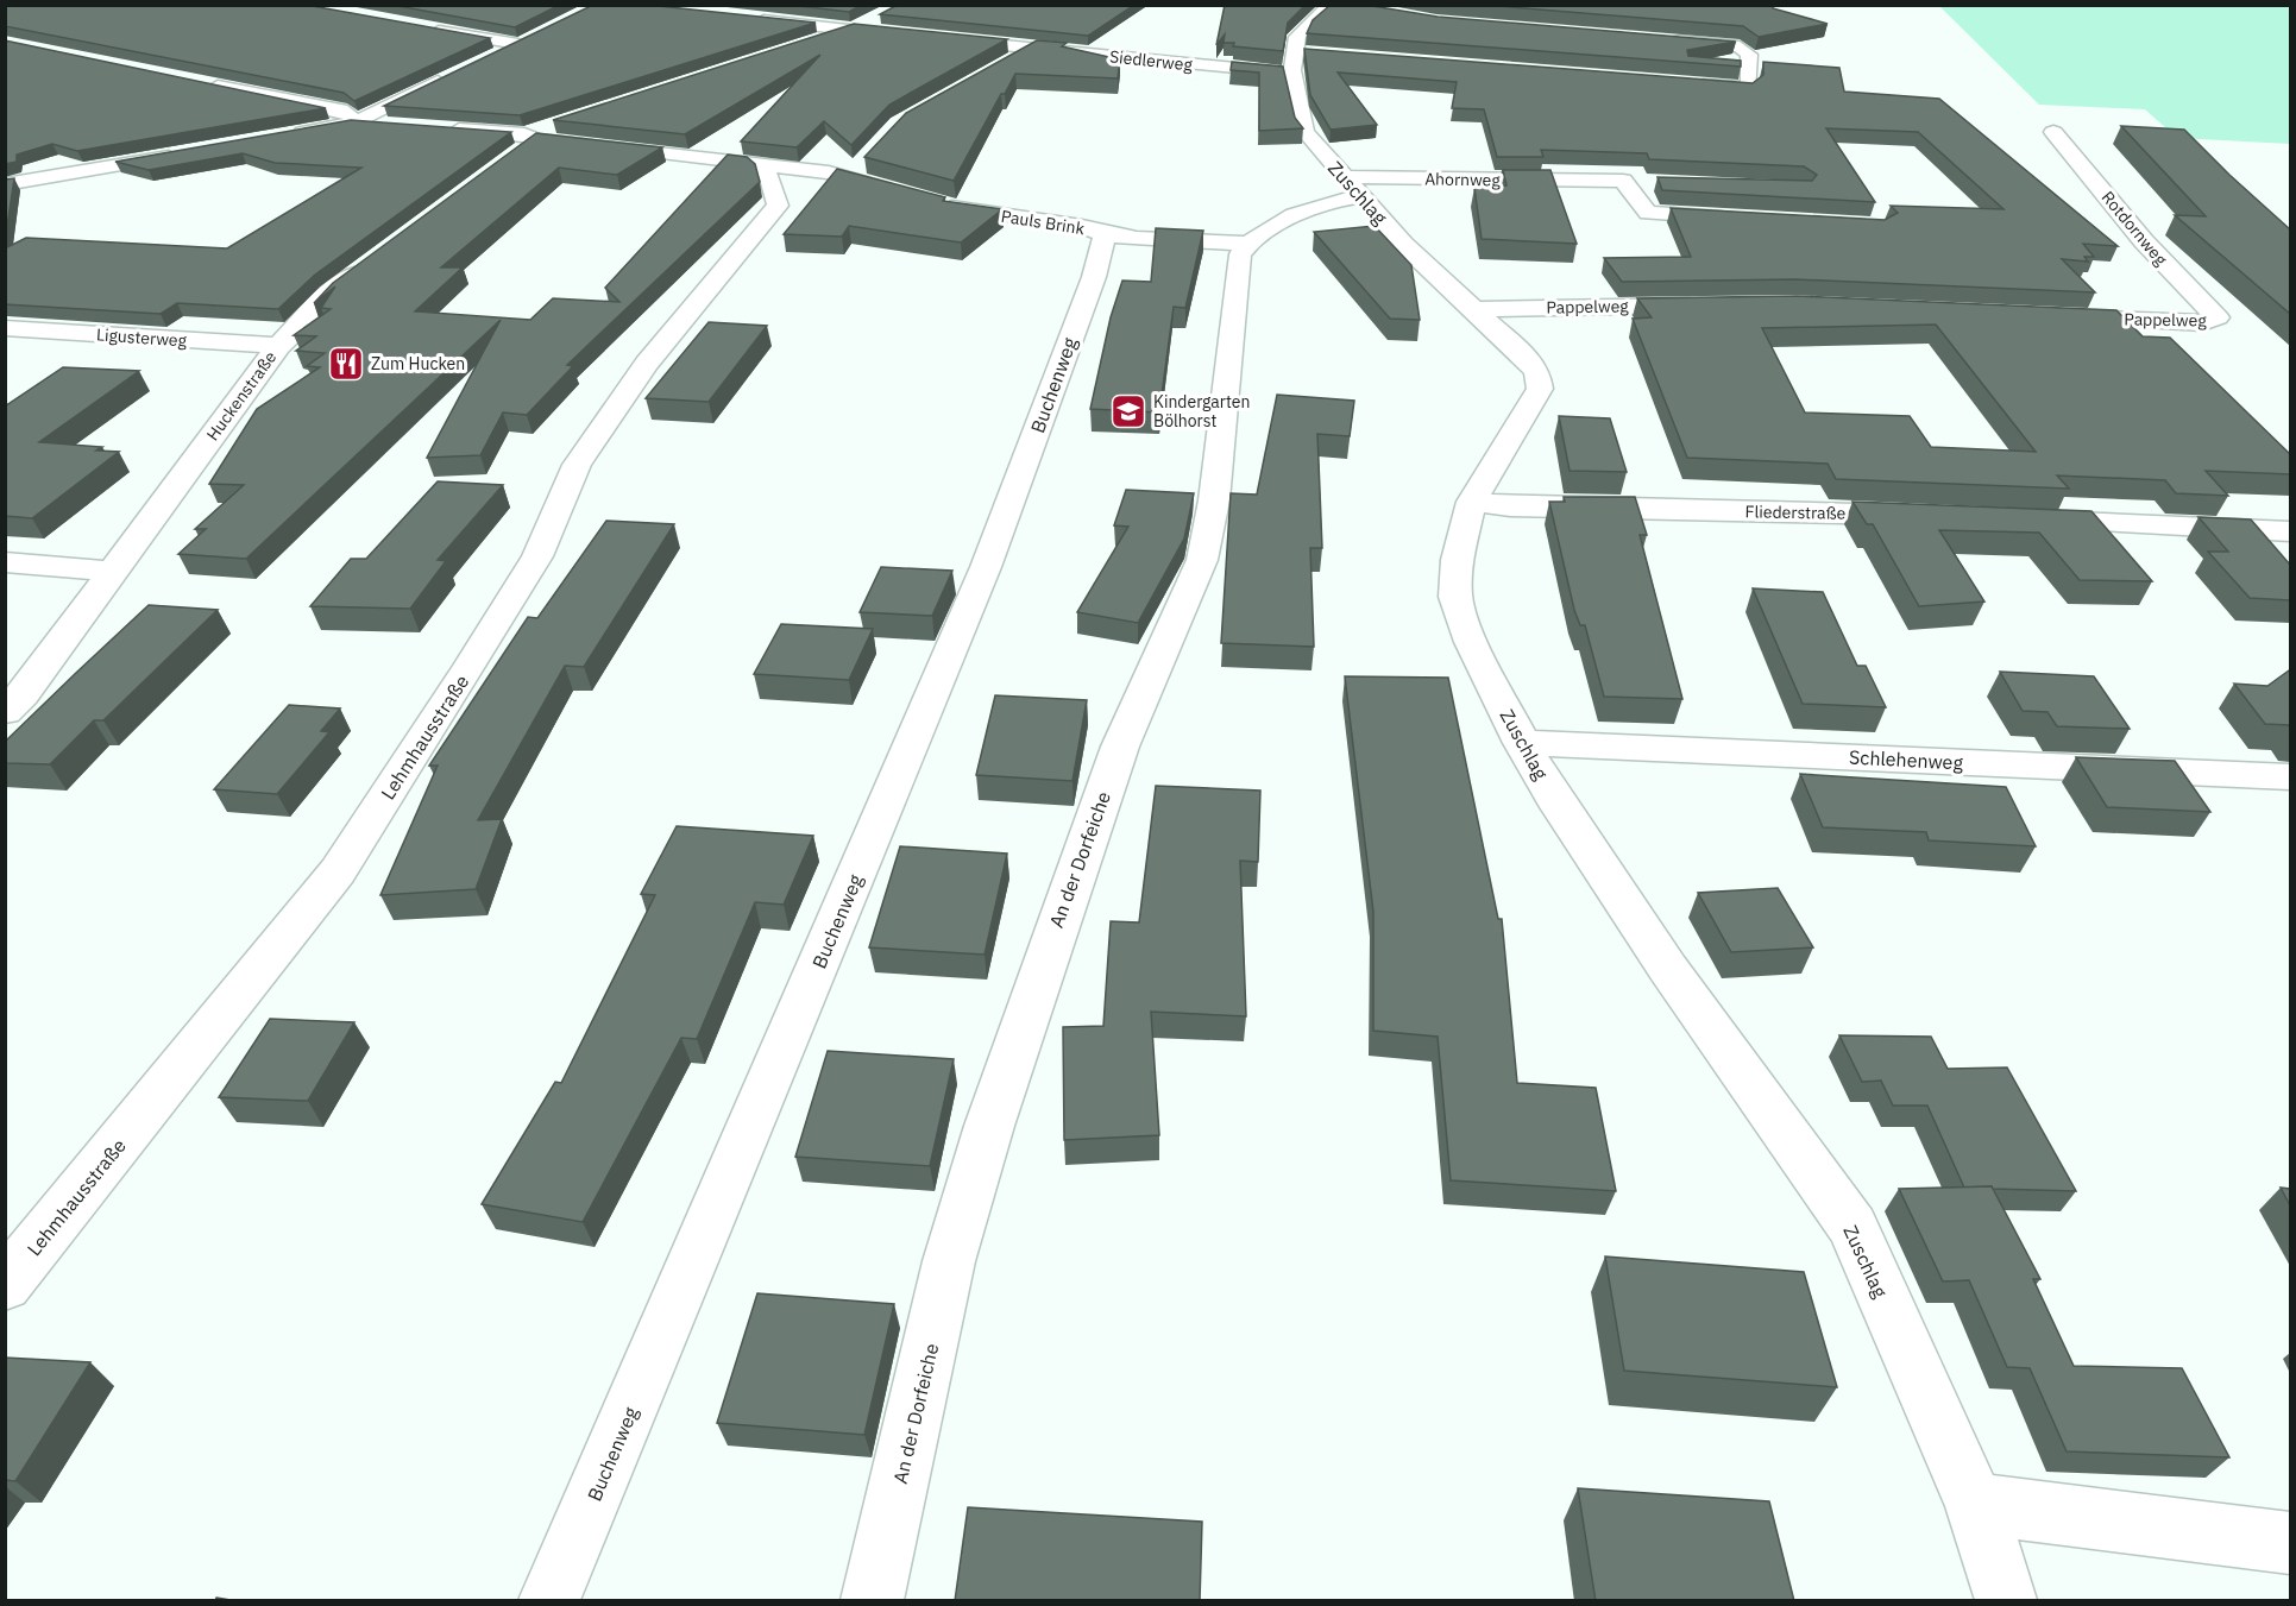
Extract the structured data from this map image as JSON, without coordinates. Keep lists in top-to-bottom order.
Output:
{
  "streets": {
    "street": [
      "Siedlerweg",
      "Ahornweg",
      "Zuschlag",
      "Pauls Brink",
      "Rotdornweg",
      "Pappelweg",
      "Ligusterweg",
      "Buchenweg",
      "Huckenstraße",
      "Fliederstraße",
      "Lehmhausstraße",
      "Schlehenweg",
      "An der Dorfeiche"
    ]
  },
  "crossings": [
    ["Siedlerweg", "Zuschlag"],
    ["Ahornweg", "Zuschlag"],
    ["Zuschlag", "Pappelweg"],
    ["Zuschlag", "Fliederstraße"],
    ["Zuschlag", "Schlehenweg"],
    ["Pauls Brink", "Buchenweg"],
    ["Pauls Brink", "An der Dorfeiche"],
    ["Rotdornweg", "Pappelweg"],
    ["Ligusterweg", "Huckenstraße"]
  ],
  "places": {
    "restaurant": ["Zum Hucken"],
    "school or university": ["Kindergarten Bölhorst"]
  }
}
